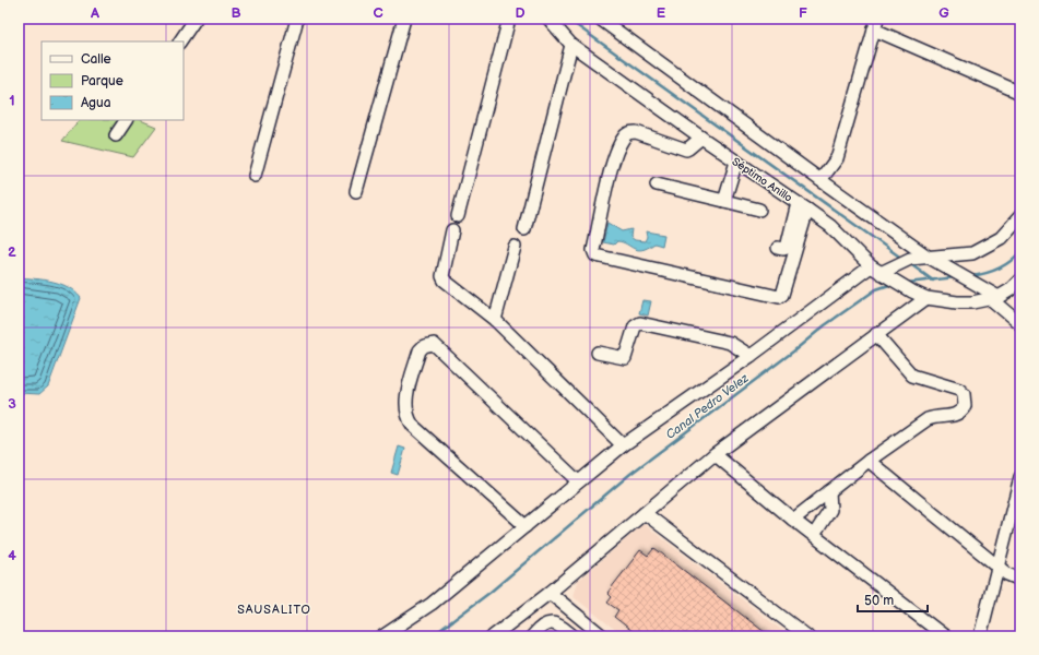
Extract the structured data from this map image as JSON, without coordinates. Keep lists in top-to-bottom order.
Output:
{
  "streets": {
    "street": ["Séptimo Anillo"]
  },
  "districts": ["SAUSALITO"],
  "water": ["Canal Pedro Velez"],
  "legend": ["Calle", "Parque", "Agua"],
  "scale_bar": "50 m",
  "grid": {
    "columns": [
      "A",
      "B",
      "C",
      "D",
      "E",
      "F",
      "G"
    ],
    "rows": [
      "1",
      "2",
      "3",
      "4"
    ]
  }
}
